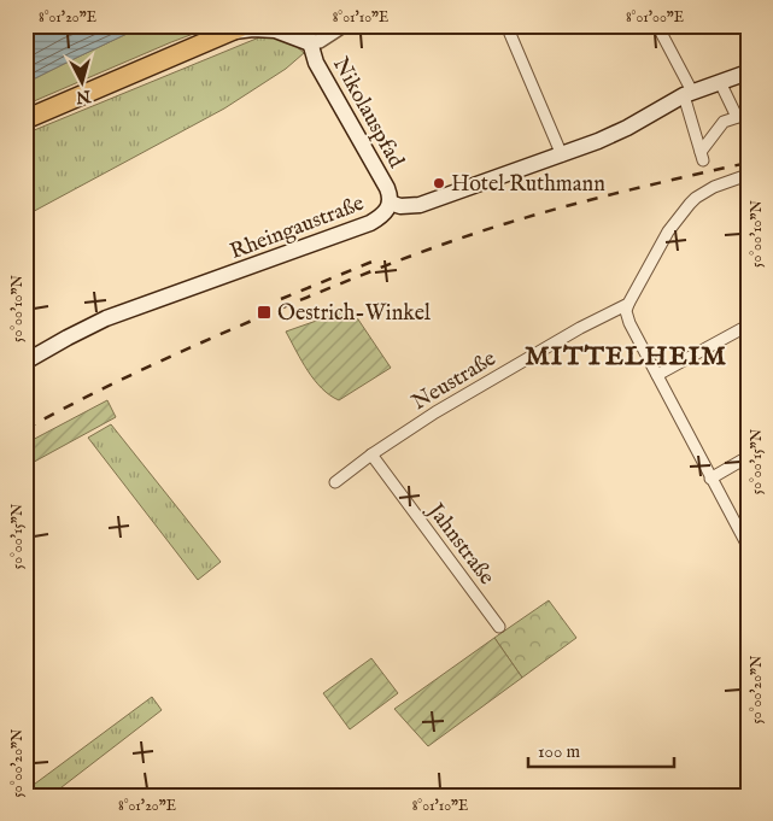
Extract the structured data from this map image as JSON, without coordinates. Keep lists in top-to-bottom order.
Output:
{
  "streets": {
    "main road": ["Nikolauspfad", "Rheingaustraße"],
    "street": ["Neustraße", "Jahnstraße"]
  },
  "crossings": [
    ["Nikolauspfad", "Rheingaustraße"],
    ["Neustraße", "Jahnstraße"]
  ],
  "districts": ["MITTELHEIM"],
  "places": {
    "other": ["Hotel Ruthmann"],
    "transit": ["Oestrich-Winkel"]
  },
  "scale_bar": "100 m",
  "north": "bottom",
  "coordinates": [
    "8°01'20\"E",
    "8°01'10\"E",
    "8°01'00\"E",
    "50°00'10\"N",
    "50°00'15\"N",
    "50°00'20\"N"
  ]
}
